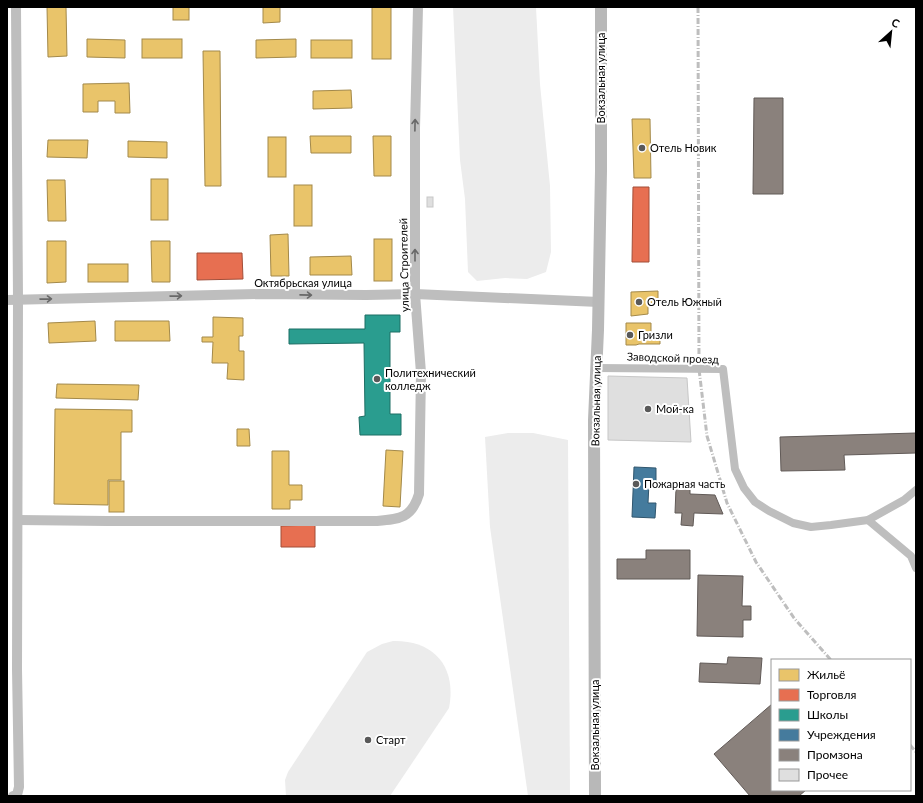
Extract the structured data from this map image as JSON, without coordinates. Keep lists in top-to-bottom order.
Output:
{
  "streets": {
    "main road": ["Вокзальная улица"],
    "street": ["улица Строителей", "Октябрьская улица", "Заводской проезд"]
  },
  "crossings": [
    ["Вокзальная улица", "Октябрьская улица"],
    ["Вокзальная улица", "Заводской проезд"],
    ["улица Строителей", "Октябрьская улица"]
  ],
  "one_way": ["Октябрьская улица"],
  "places": [
    "Отель Новик",
    "Отель Южный",
    "Гризли",
    "Политехнический колледж",
    "Мой-ка",
    "Пожарная часть",
    "Старт"
  ],
  "legend": [
    "Жильё",
    "Торговля",
    "Школы",
    "Учреждения",
    "Промзона",
    "Прочее"
  ],
  "north": "top right"
}
